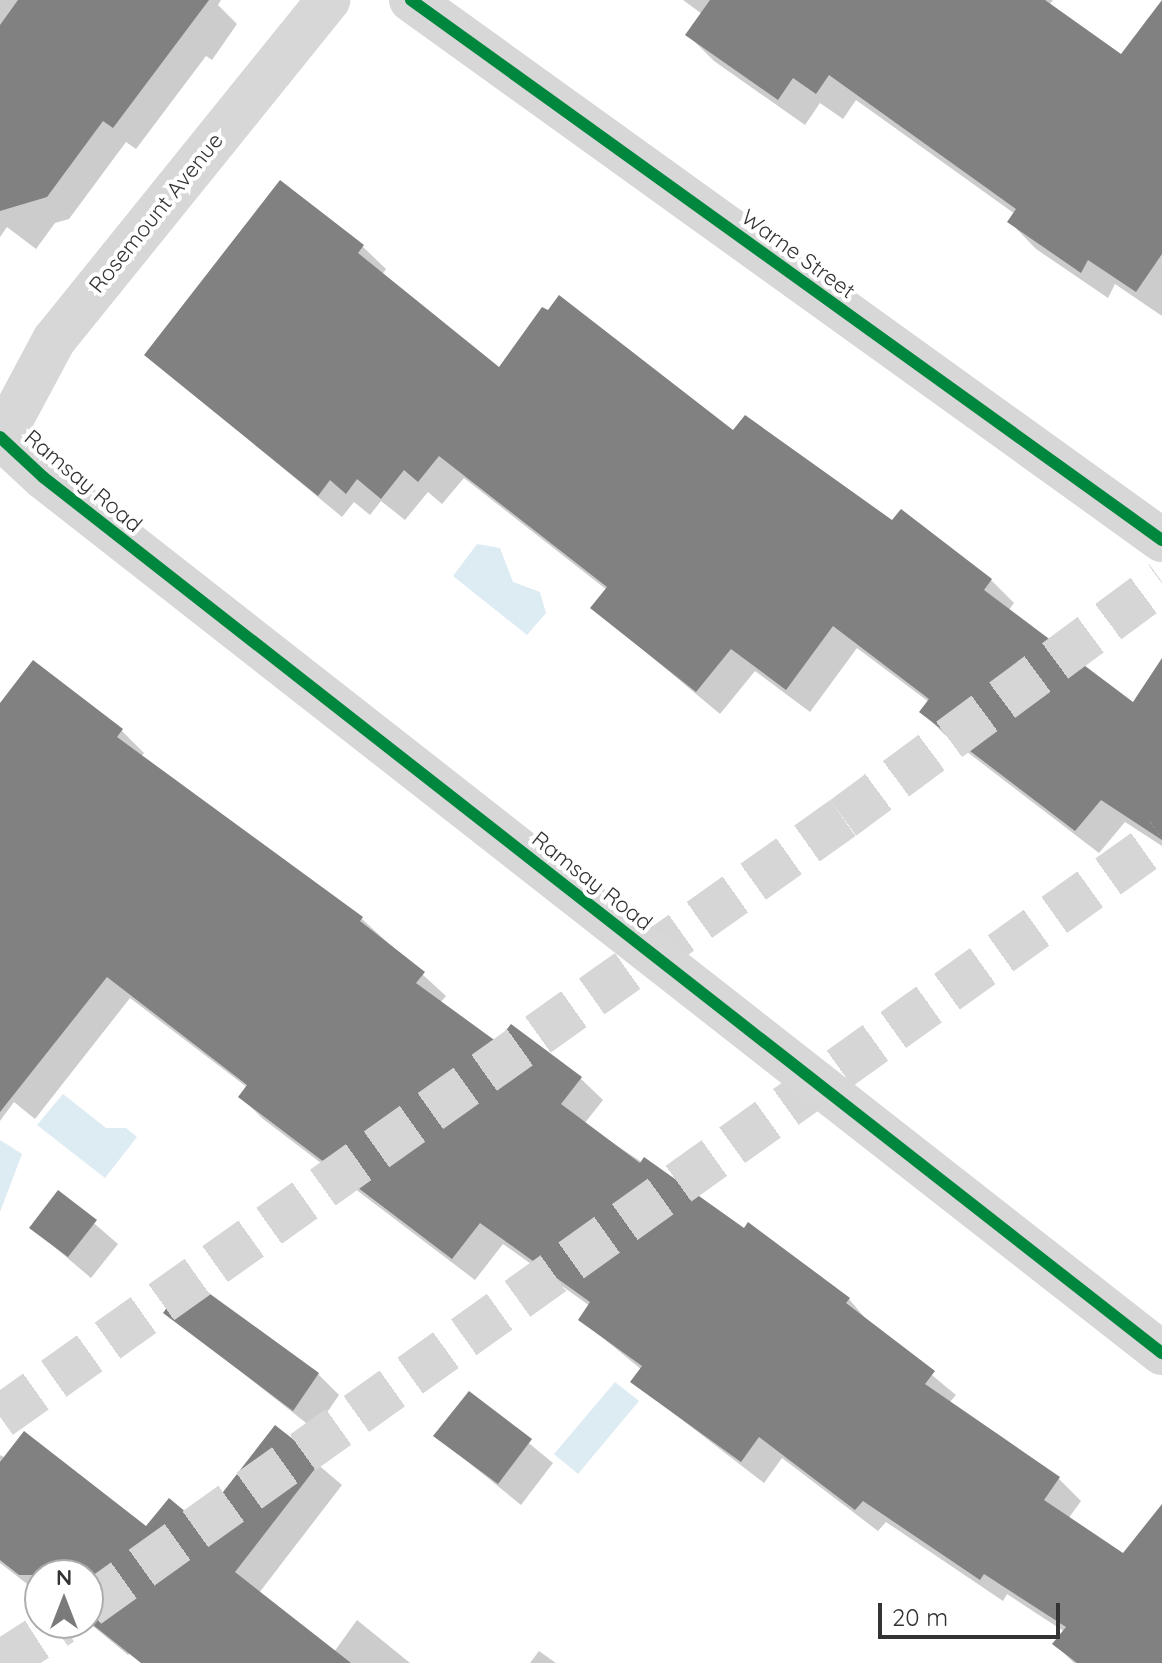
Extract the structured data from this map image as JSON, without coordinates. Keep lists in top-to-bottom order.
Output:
{
  "streets": {
    "street": ["Rosemount Avenue", "Warne Street", "Ramsay Road"]
  },
  "crossings": [
    ["Rosemount Avenue", "Ramsay Road"]
  ],
  "scale_bar": "20 m",
  "north": "top"
}
